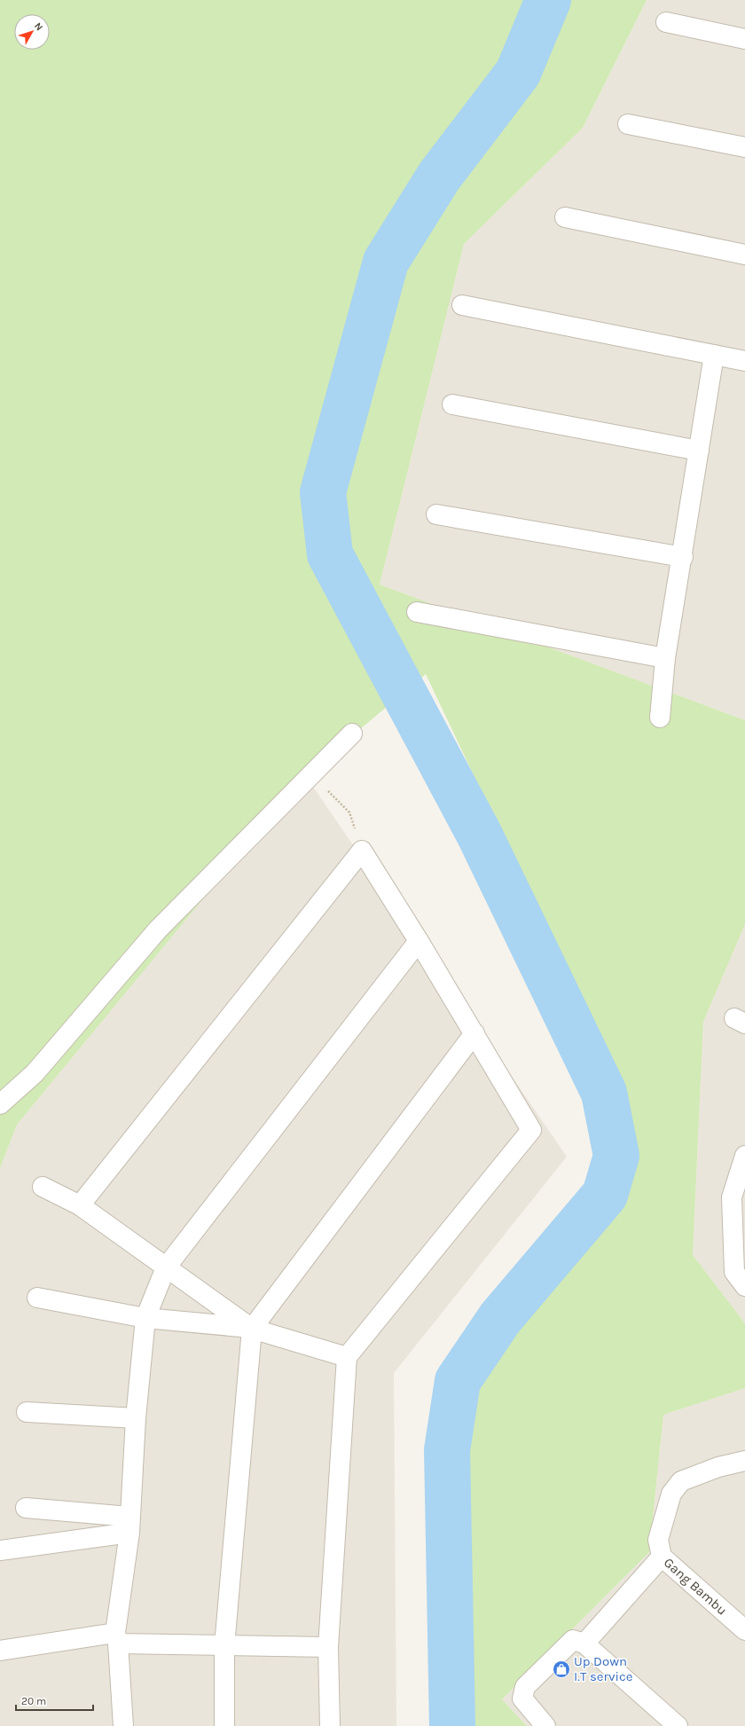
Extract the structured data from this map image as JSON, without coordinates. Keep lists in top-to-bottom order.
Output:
{
  "streets": {
    "street": ["Gang Bambu"]
  },
  "places": {
    "shop": ["Up Down I.T service"]
  },
  "scale_bar": "20 m",
  "north": "top right"
}
